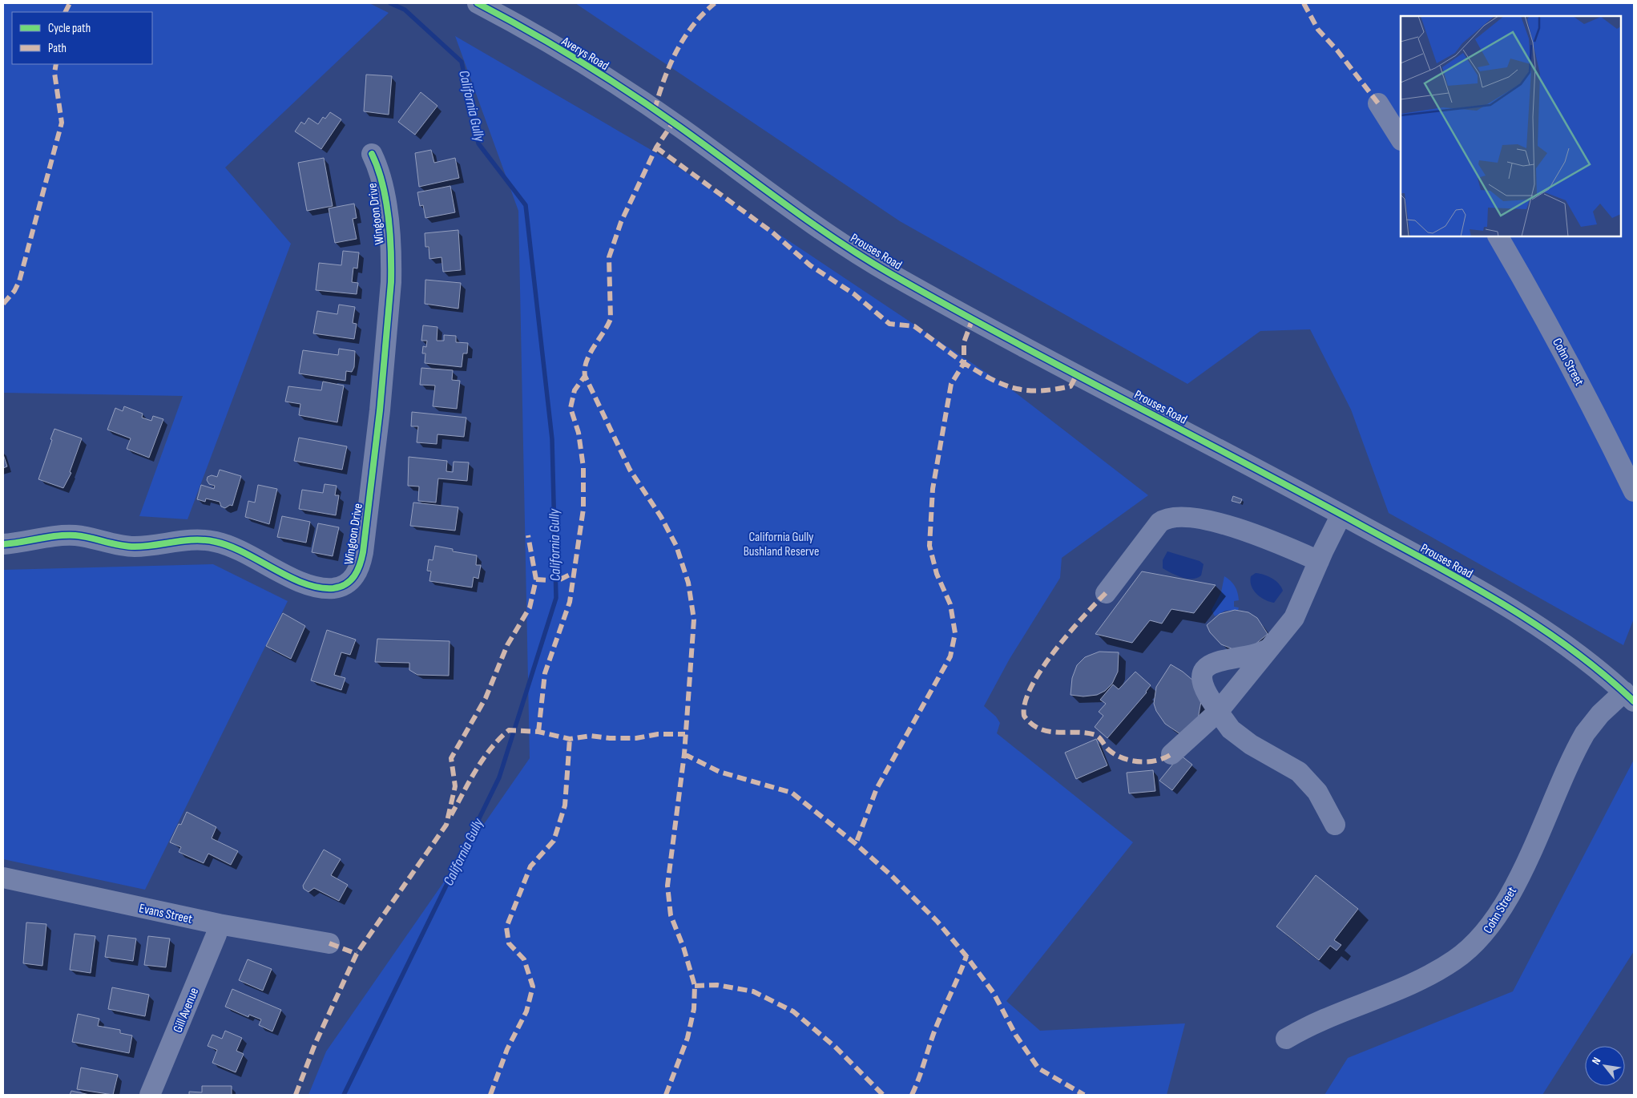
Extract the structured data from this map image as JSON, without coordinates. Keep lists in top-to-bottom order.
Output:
{
  "streets": {
    "street": [
      "Averys Road",
      "Wingoon Drive",
      "Prouses Road",
      "Cohn Street",
      "Evans Street",
      "Gill Avenue"
    ]
  },
  "crossings": [
    ["Averys Road", "Prouses Road"],
    ["Prouses Road", "Cohn Street"],
    ["Evans Street", "Gill Avenue"]
  ],
  "water": ["California Gully"],
  "parks": ["California Gully Bushland Reserve"],
  "legend": ["Cycle path", "Path"],
  "north": "top left"
}
